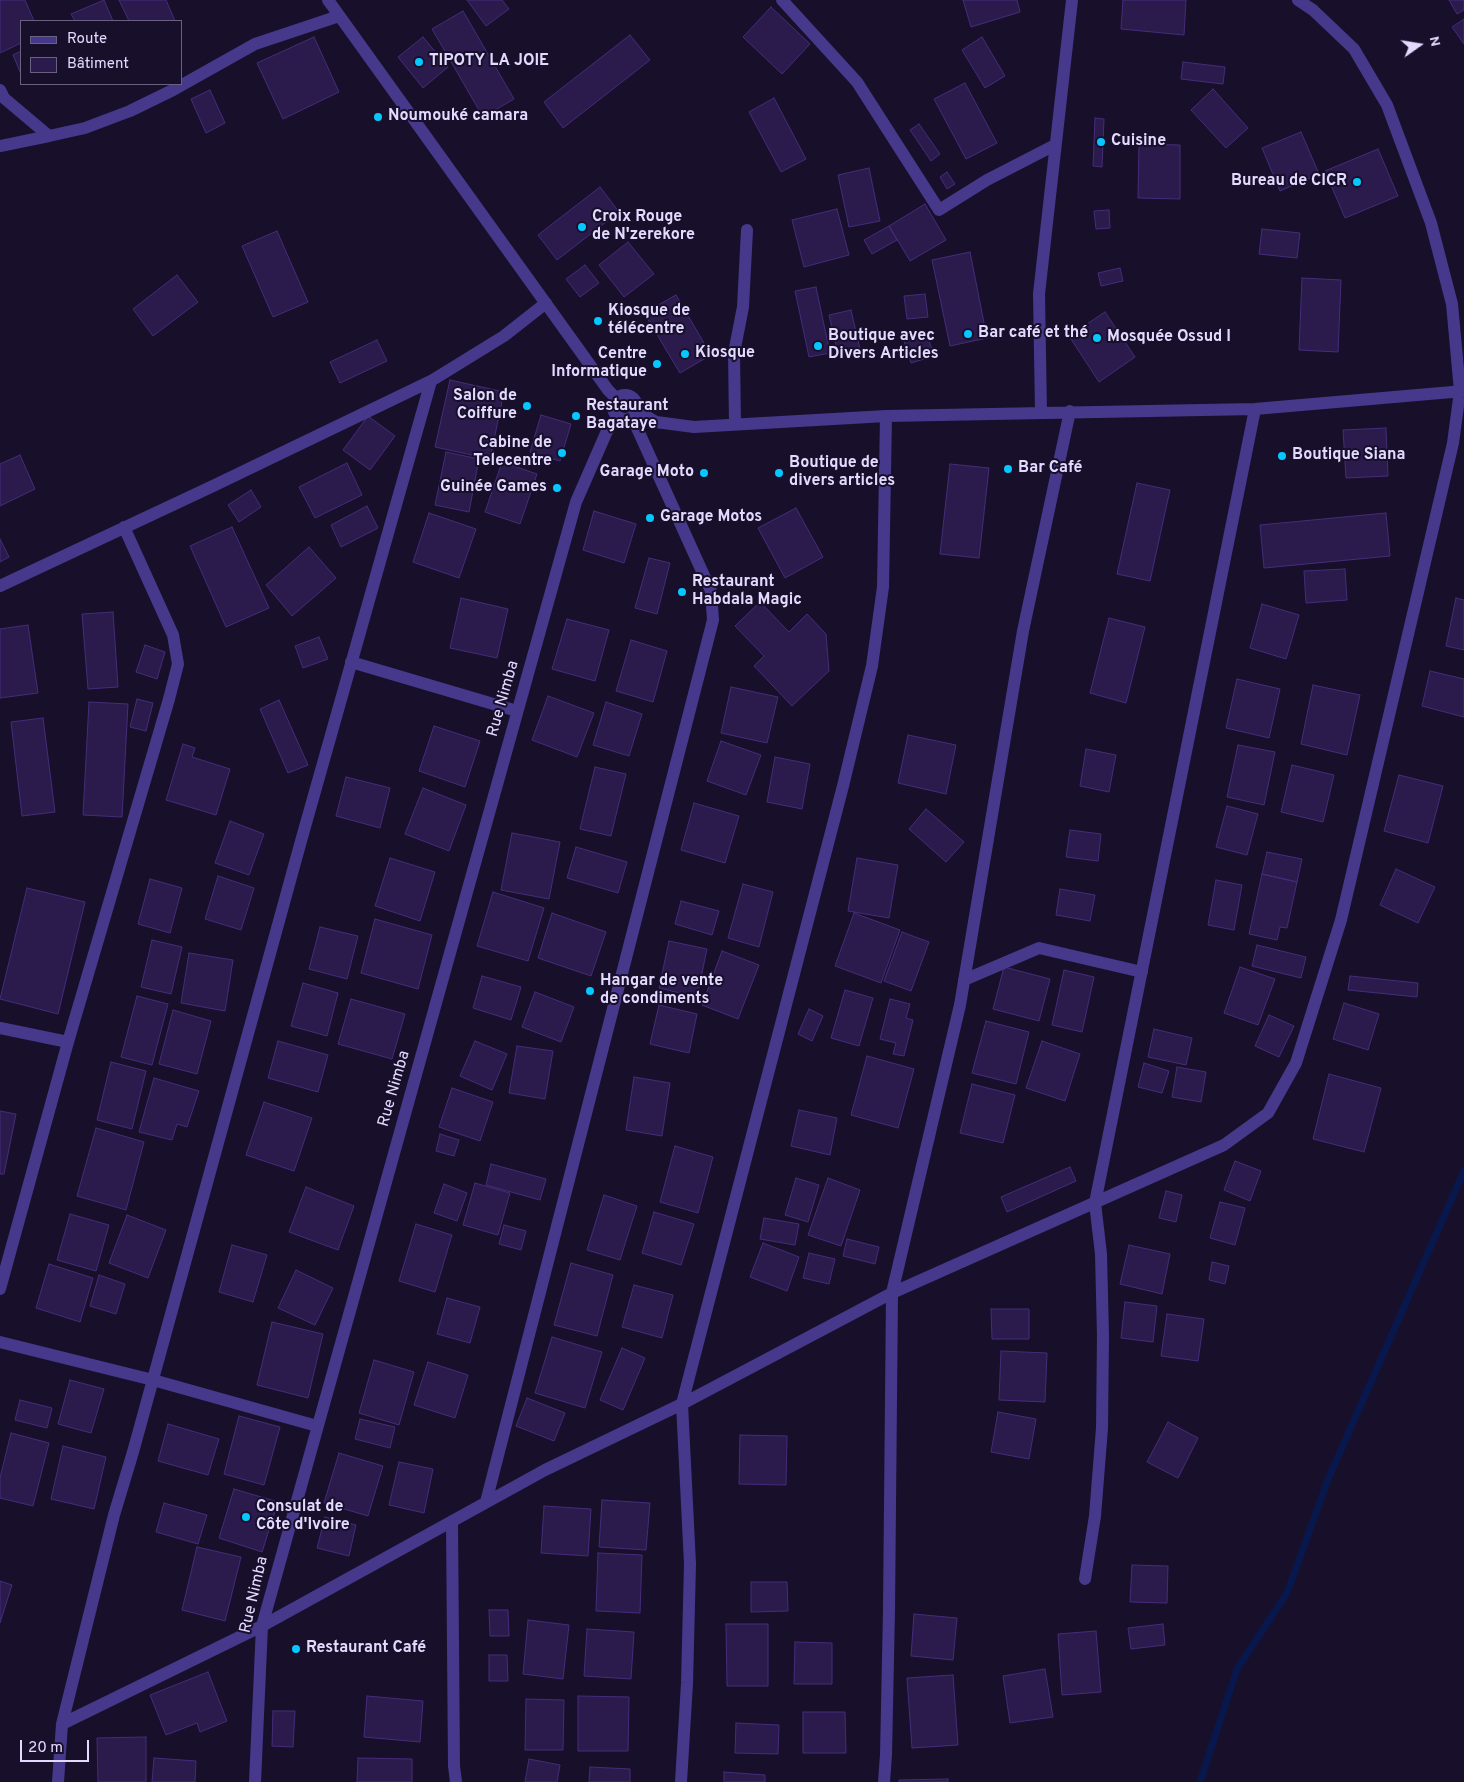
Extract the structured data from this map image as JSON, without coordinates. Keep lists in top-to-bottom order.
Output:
{
  "streets": {
    "street": ["Rue Nimba"]
  },
  "places": [
    "TIPOTY LA JOIE",
    "Noumouké camara",
    "Cuisine",
    "Bureau de CICR",
    "Croix Rouge de N'zerekore",
    "Kiosque de télécentre",
    "Bar café et thé",
    "Mosquée Ossud I",
    "Boutique avec Divers Articles",
    "Kiosque",
    "Centre Informatique",
    "Salon de Coiffure",
    "Restaurant Bagataye",
    "Cabine de Telecentre",
    "Boutique Siana",
    "Bar Café",
    "Garage Moto",
    "Boutique de divers articles",
    "Guinée Games",
    "Garage Motos",
    "Restaurant Habdala Magic",
    "Hangar de vente de condiments",
    "Consulat de Côte d'Ivoire",
    "Restaurant Café"
  ],
  "legend": ["Route", "Bâtiment"],
  "scale_bar": "20 m",
  "north": "right"
}
